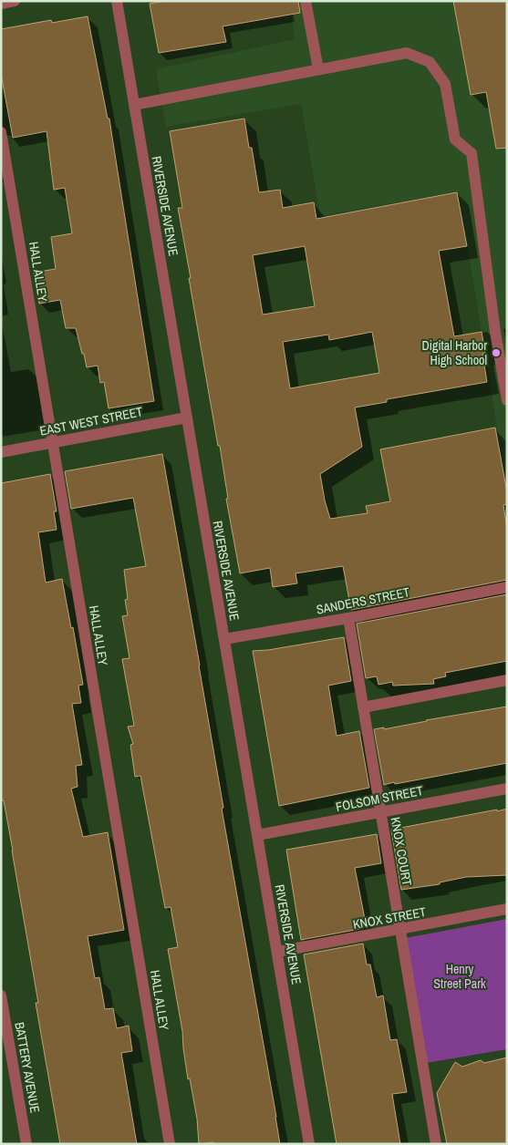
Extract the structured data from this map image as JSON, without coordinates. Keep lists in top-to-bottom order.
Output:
{
  "streets": {
    "street": [
      "RIVERSIDE AVENUE",
      "HALL ALLEY",
      "EAST WEST STREET",
      "SANDERS STREET",
      "FOLSOM STREET",
      "KNOX COURT",
      "KNOX STREET",
      "BATTERY AVENUE"
    ]
  },
  "crossings": [
    ["RIVERSIDE AVENUE", "EAST WEST STREET"],
    ["RIVERSIDE AVENUE", "SANDERS STREET"],
    ["RIVERSIDE AVENUE", "FOLSOM STREET"],
    ["RIVERSIDE AVENUE", "KNOX STREET"],
    ["HALL ALLEY", "EAST WEST STREET"],
    ["SANDERS STREET", "KNOX COURT"],
    ["FOLSOM STREET", "KNOX COURT"],
    ["KNOX COURT", "KNOX STREET"]
  ],
  "parks": ["Henry Street Park"],
  "places": ["Digital Harbor High School"]
}
